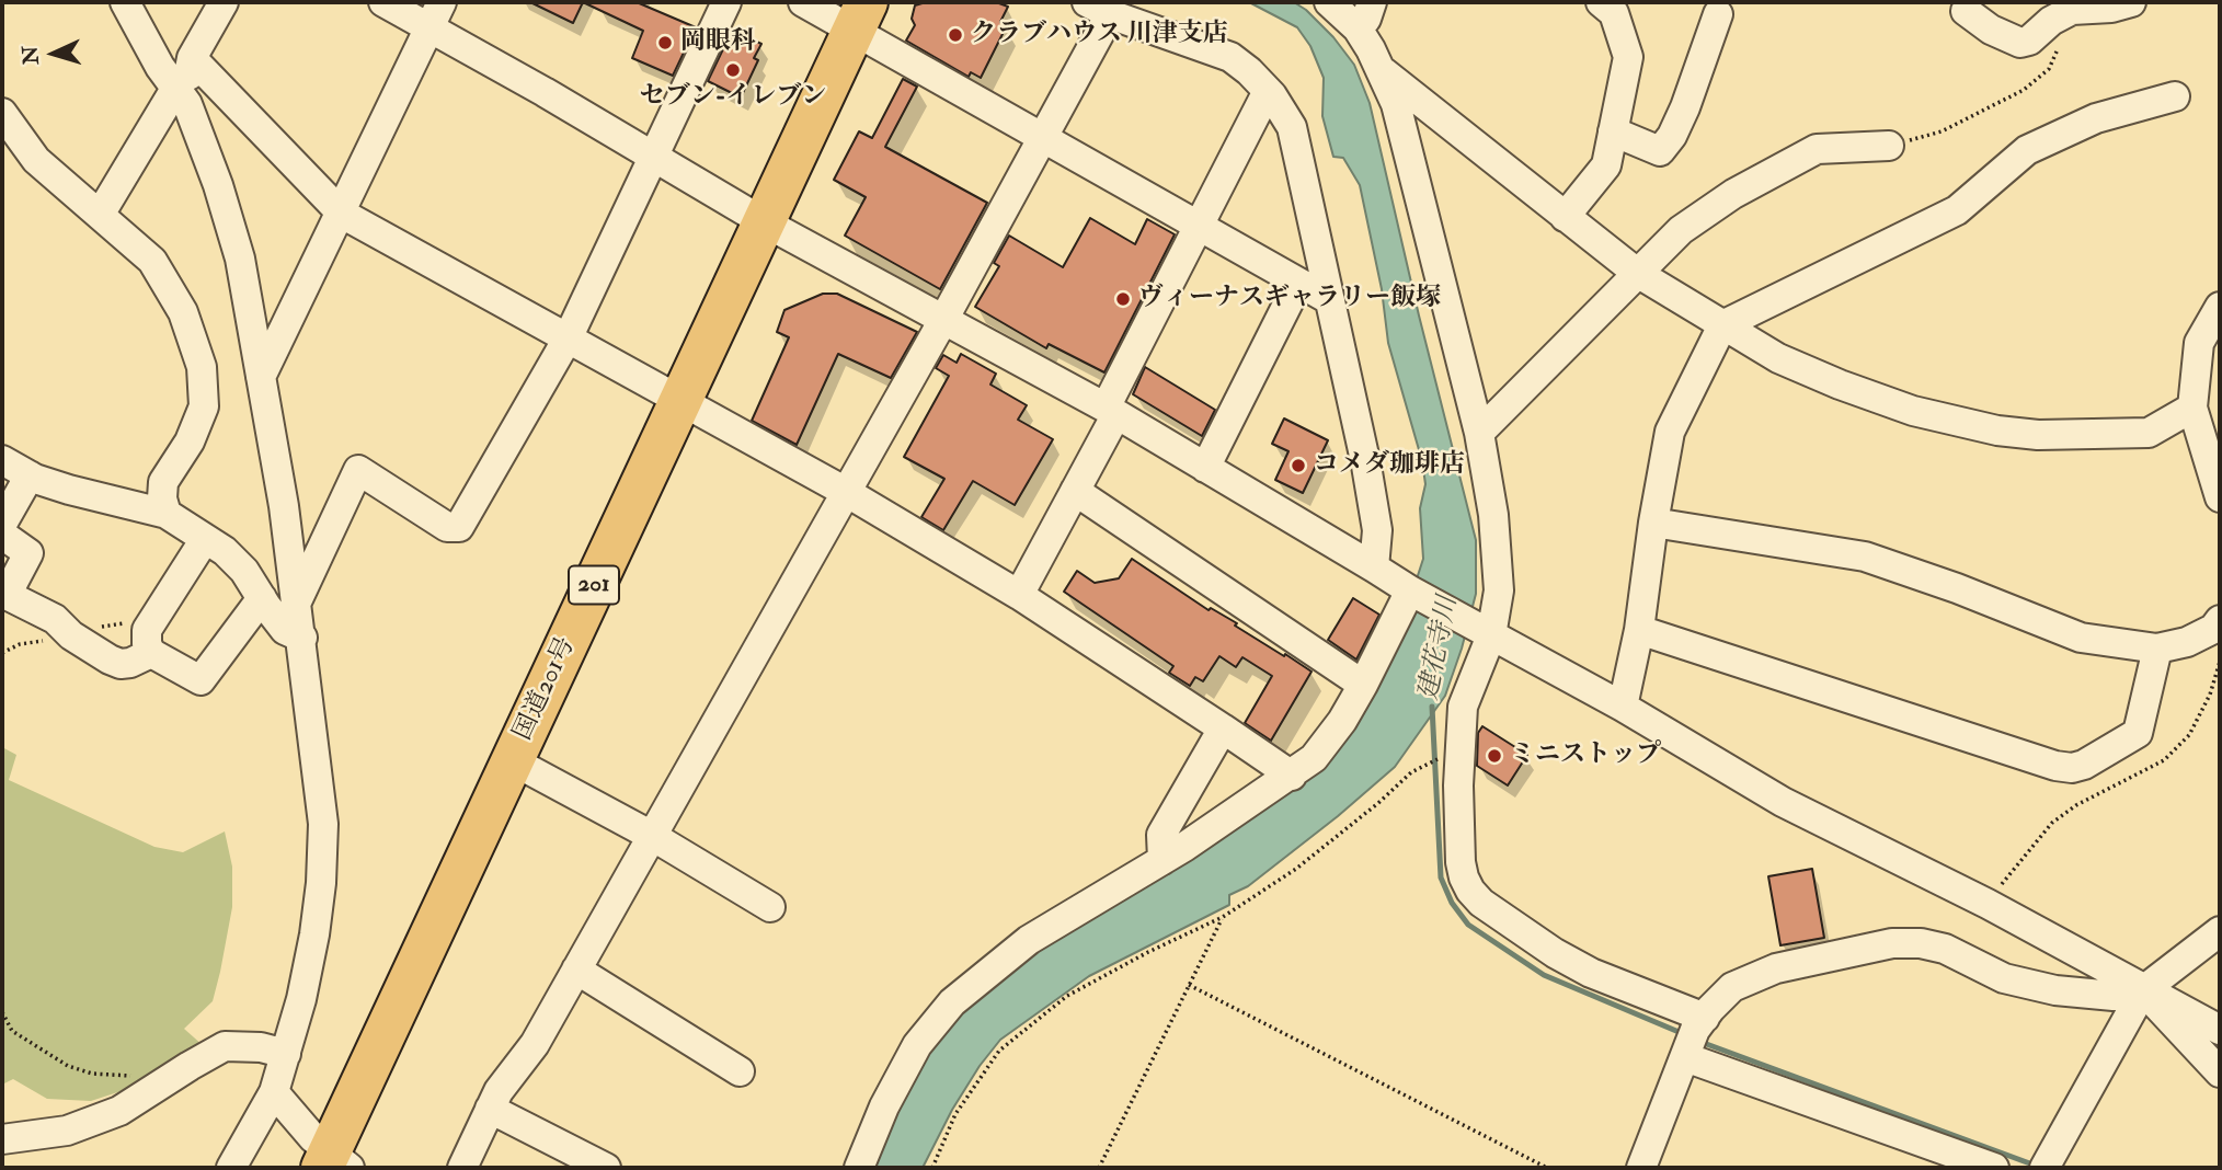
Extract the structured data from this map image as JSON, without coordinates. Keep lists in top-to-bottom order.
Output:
{
  "streets": {
    "highway": ["201", "国道201号"]
  },
  "water": ["建花寺川"],
  "places": [
    "クラブハウス 川津支店",
    "岡眼科",
    "セブン-イレブン",
    "ヴィーナスギャラリー飯塚",
    "コメダ珈琲店",
    "ミニストップ"
  ],
  "north": "left"
}
